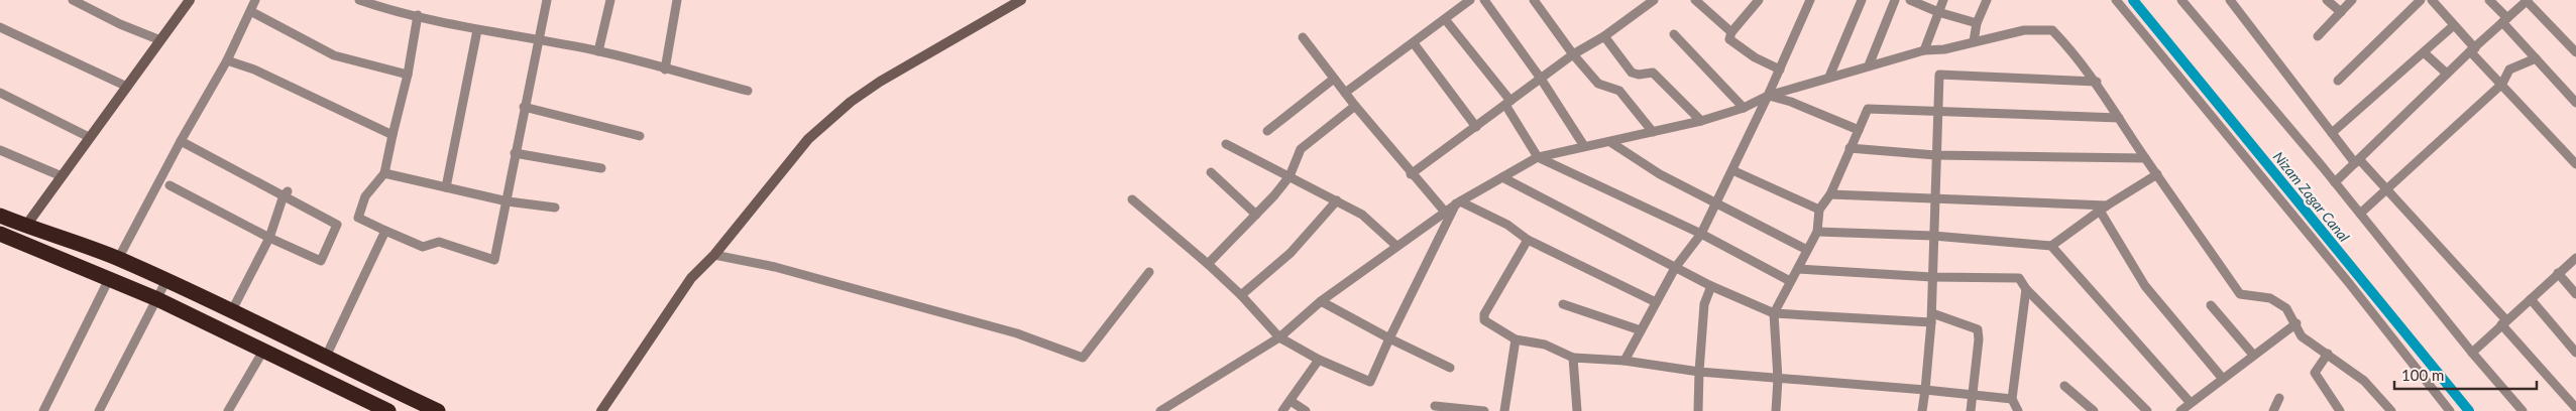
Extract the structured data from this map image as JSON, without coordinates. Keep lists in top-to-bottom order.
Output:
{
  "water": ["Nizam Zagar Canal"],
  "scale_bar": "100 m"
}
